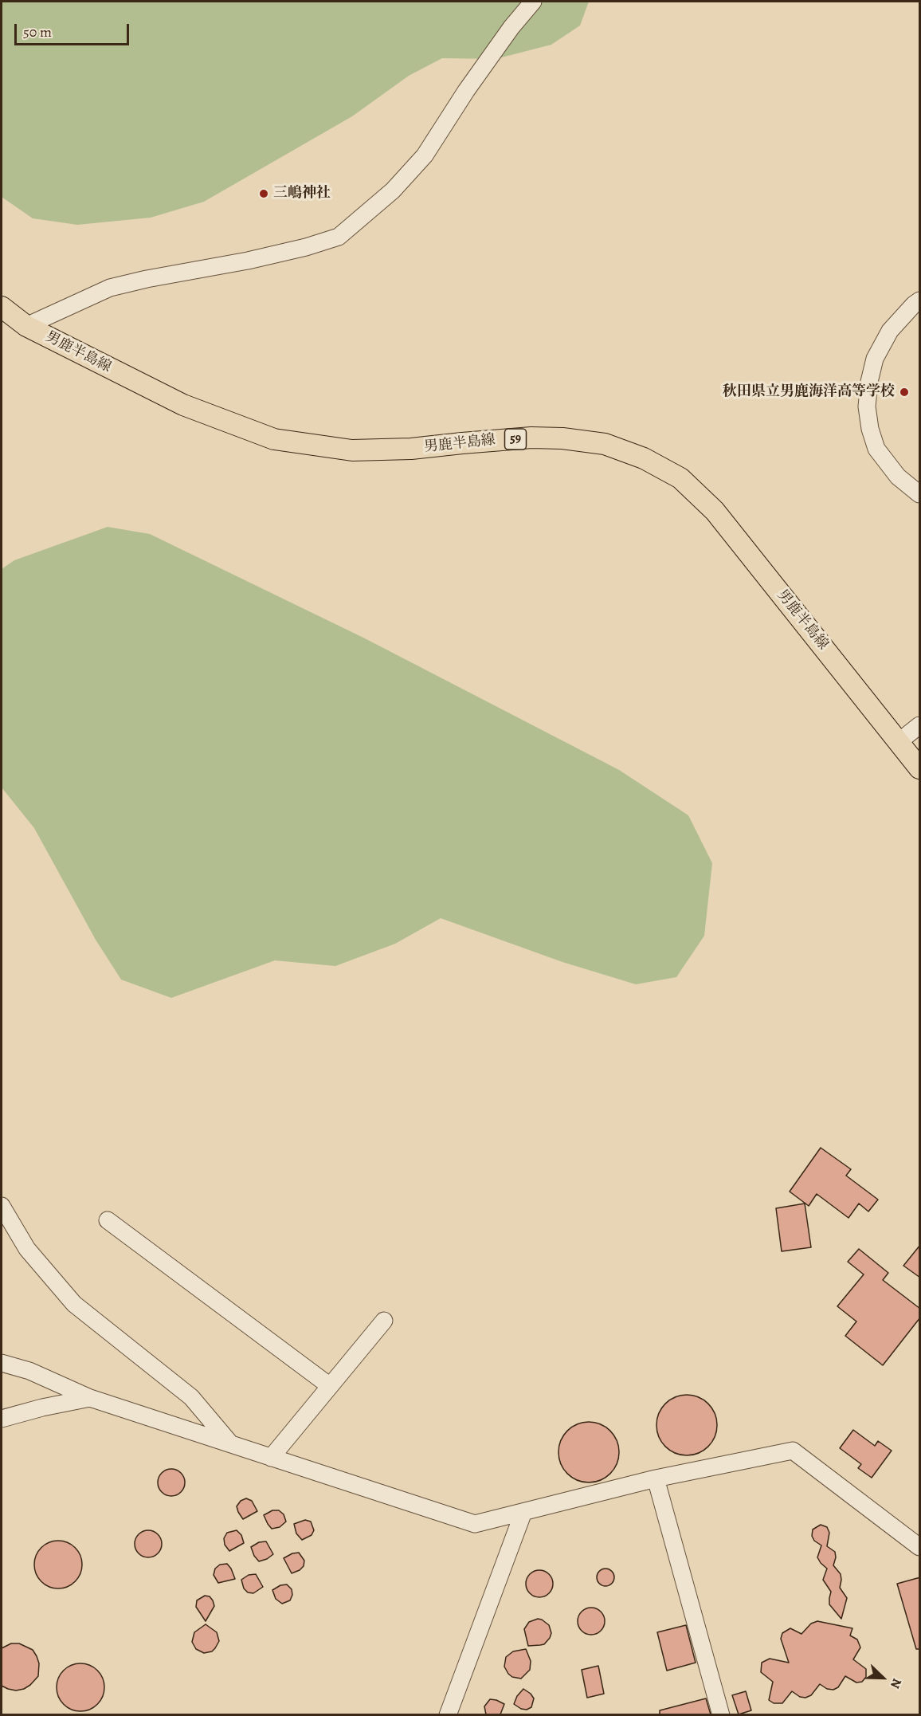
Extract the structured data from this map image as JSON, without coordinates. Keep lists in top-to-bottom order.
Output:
{
  "streets": {
    "main road": ["男鹿半島線", "59"]
  },
  "places": ["三嶋神社", "秋田県立男鹿海洋高等学校"],
  "scale_bar": "50 m",
  "north": "bottom right"
}
